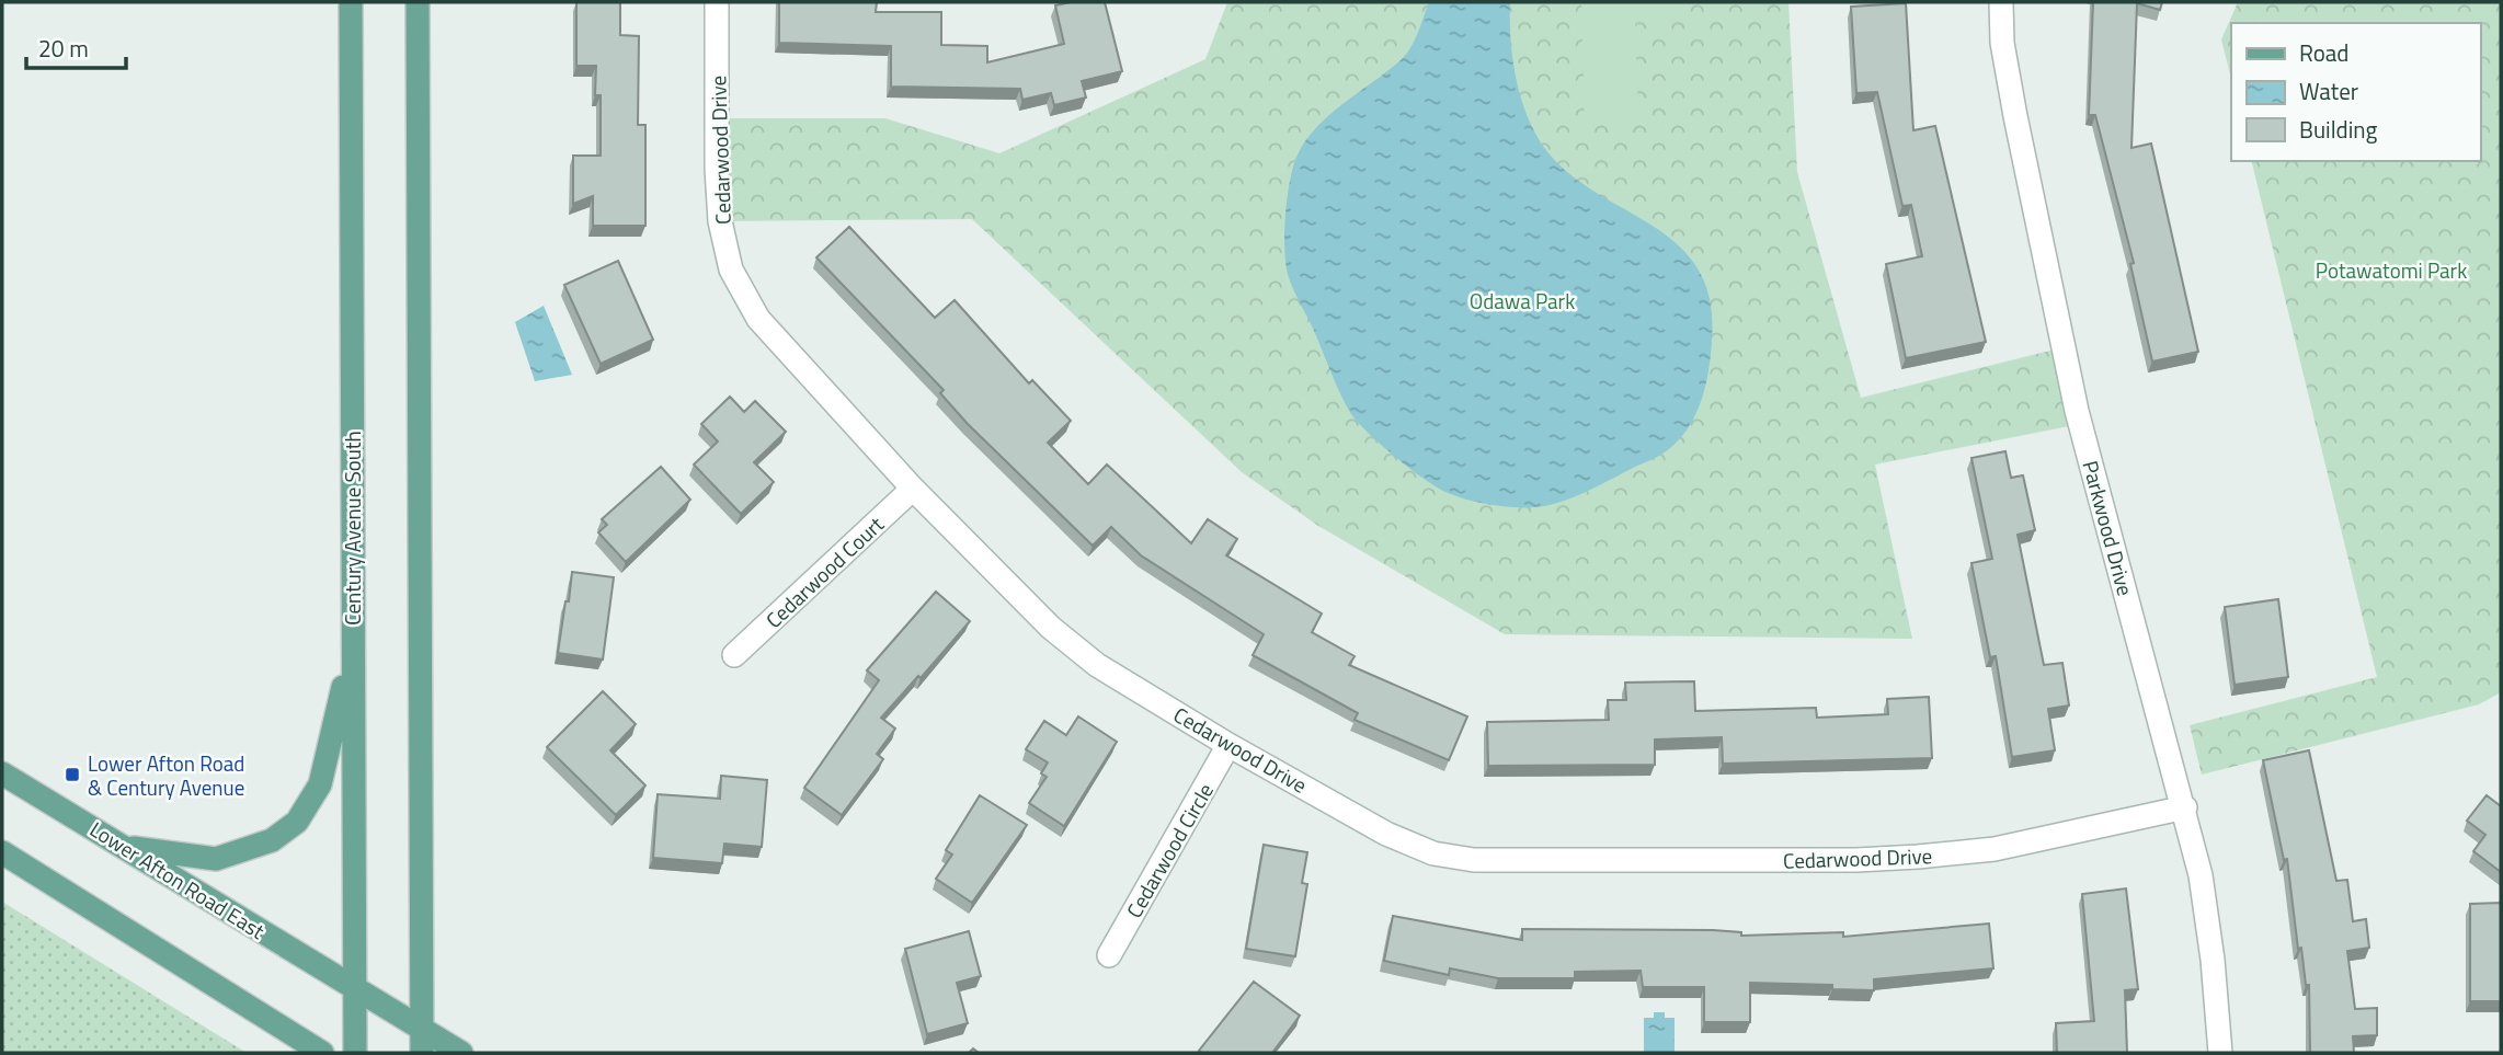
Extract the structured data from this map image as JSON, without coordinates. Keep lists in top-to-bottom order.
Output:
{
  "streets": {
    "main road": ["Century Avenue South", "Lower Afton Road East"],
    "street": [
      "Cedarwood Drive",
      "Parkwood Drive",
      "Cedarwood Court",
      "Cedarwood Circle"
    ]
  },
  "crossings": [
    ["Cedarwood Drive", "Parkwood Drive"],
    ["Cedarwood Drive", "Cedarwood Court"],
    ["Cedarwood Drive", "Cedarwood Circle"],
    ["Century Avenue South", "Lower Afton Road East"]
  ],
  "parks": ["Potawatomi Park", "Odawa Park"],
  "places": {
    "transit": ["Lower Afton Road & Century Avenue"]
  },
  "legend": ["Road", "Water", "Building"],
  "scale_bar": "20 m"
}
